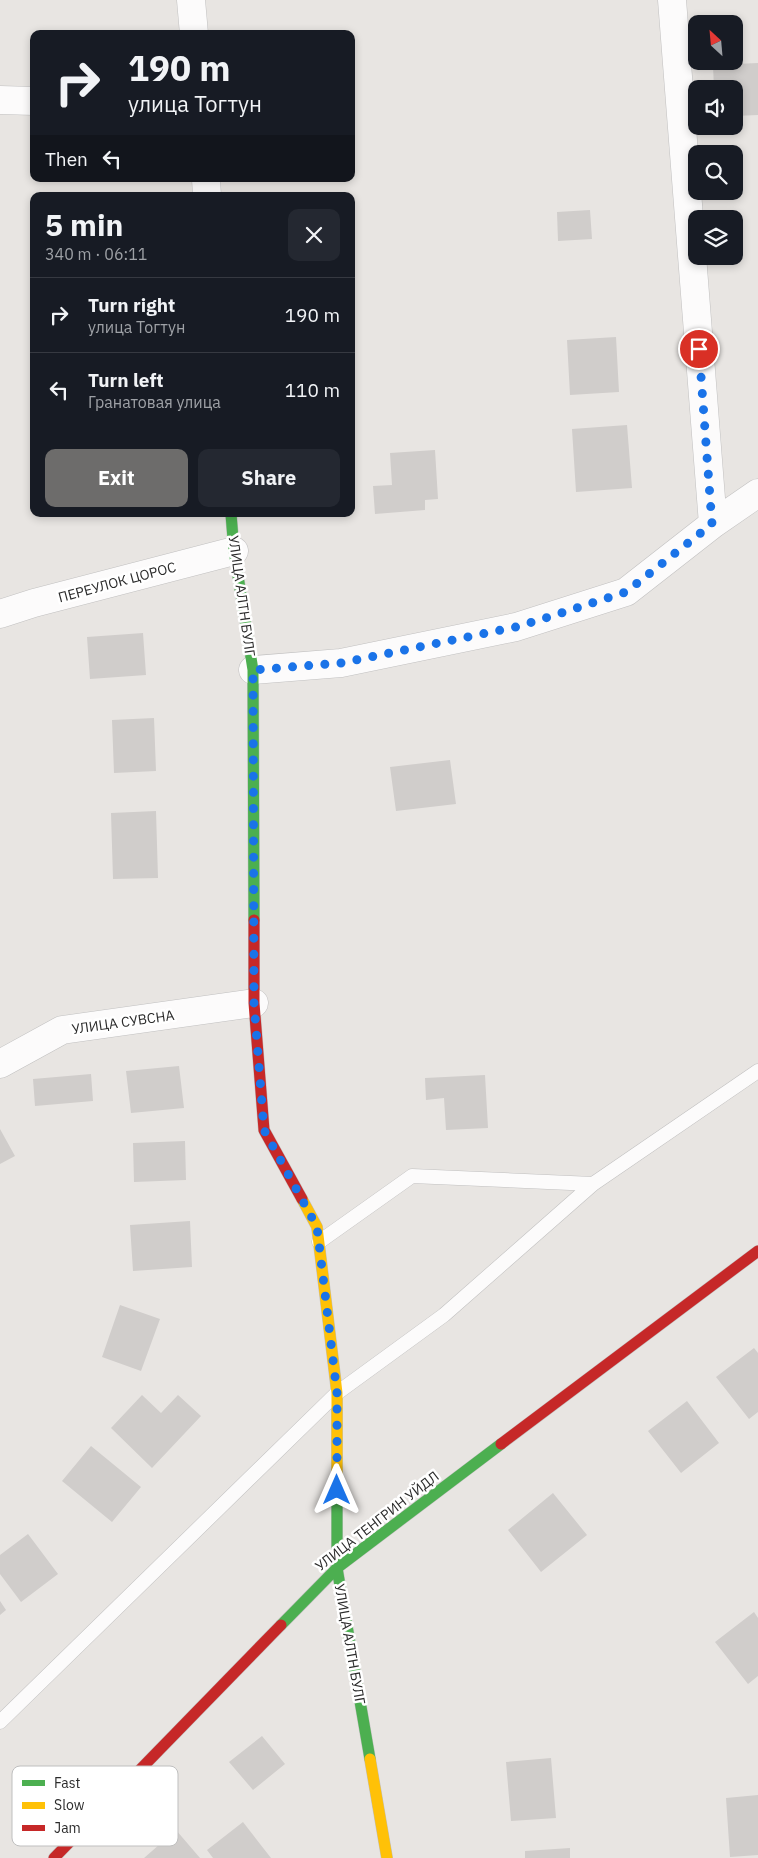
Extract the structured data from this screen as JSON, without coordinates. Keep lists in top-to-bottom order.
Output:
{
  "streets": {
    "street": [
      "ПЕРЕУЛОК ЦОРОС",
      "УЛИЦА АЛТН БУЛГ",
      "УЛИЦА СУВСНА",
      "УЛИЦА ТЕНГРИН УЙДЛ"
    ]
  },
  "crossings": [
    ["ПЕРЕУЛОК ЦОРОС", "УЛИЦА АЛТН БУЛГ"],
    ["УЛИЦА АЛТН БУЛГ", "УЛИЦА СУВСНА"],
    ["УЛИЦА АЛТН БУЛГ", "УЛИЦА ТЕНГРИН УЙДЛ"]
  ],
  "legend": ["Fast", "Slow", "Jam"],
  "north": "top left",
  "page": {
    "turn": ["190 m", "улица Тогтун"],
    "then": "Then",
    "heading": ["5 min", "340 m · 06:11"],
    "list": [
      {
        "name": "Turn right",
        "note": "улица Тогтун",
        "value": "190 m"
      },
      {
        "name": "Turn left",
        "note": "Гранатовая улица",
        "value": "110 m"
      }
    ],
    "buttons": ["Exit", "Share"]
  }
}
